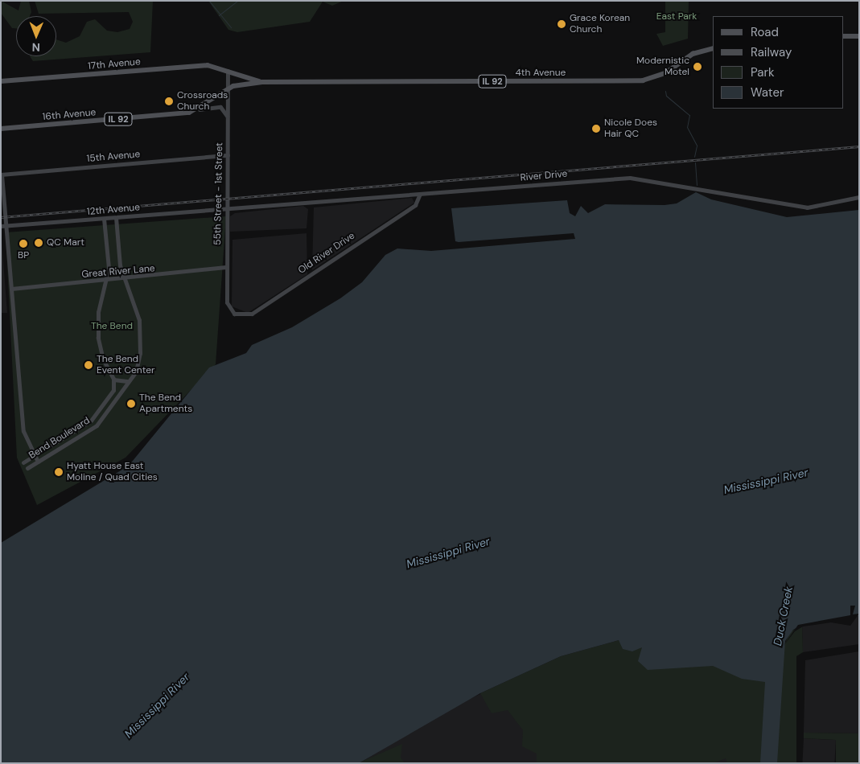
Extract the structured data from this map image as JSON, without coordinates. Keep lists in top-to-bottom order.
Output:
{
  "streets": {
    "main road": [
      "17th Avenue",
      "4th Avenue",
      "IL 92",
      "16th Avenue"
    ],
    "street": [
      "15th Avenue",
      "River Drive",
      "55th Street - 1st Street",
      "12th Avenue",
      "Old River Drive",
      "Great River Lane",
      "Bend Boulevard"
    ]
  },
  "crossings": [
    ["17th Avenue", "4th Avenue"],
    ["17th Avenue", "55th Street - 1st Street"],
    ["4th Avenue", "IL 92"],
    ["4th Avenue", "55th Street - 1st Street"],
    ["IL 92", "16th Avenue"],
    ["IL 92", "55th Street - 1st Street"],
    ["15th Avenue", "55th Street - 1st Street"],
    ["River Drive", "55th Street - 1st Street"],
    ["River Drive", "12th Avenue"],
    ["River Drive", "Old River Drive"],
    ["55th Street - 1st Street", "12th Avenue"],
    ["55th Street - 1st Street", "Old River Drive"],
    ["55th Street - 1st Street", "Great River Lane"],
    ["12th Avenue", "Bend Boulevard"],
    ["Great River Lane", "Bend Boulevard"]
  ],
  "water": ["Mississippi River", "Duck Creek"],
  "parks": ["East Park", "The Bend"],
  "places": [
    "Grace Korean Church",
    "Modernistic Motel",
    "Crossroads Church",
    "Nicole Does Hair QC",
    "QC Mart",
    "BP",
    "The Bend Event Center",
    "The Bend Apartments",
    "Hyatt House East Moline / Quad Cities"
  ],
  "legend": [
    "Road",
    "Railway",
    "Park",
    "Water"
  ],
  "north": "bottom"
}
